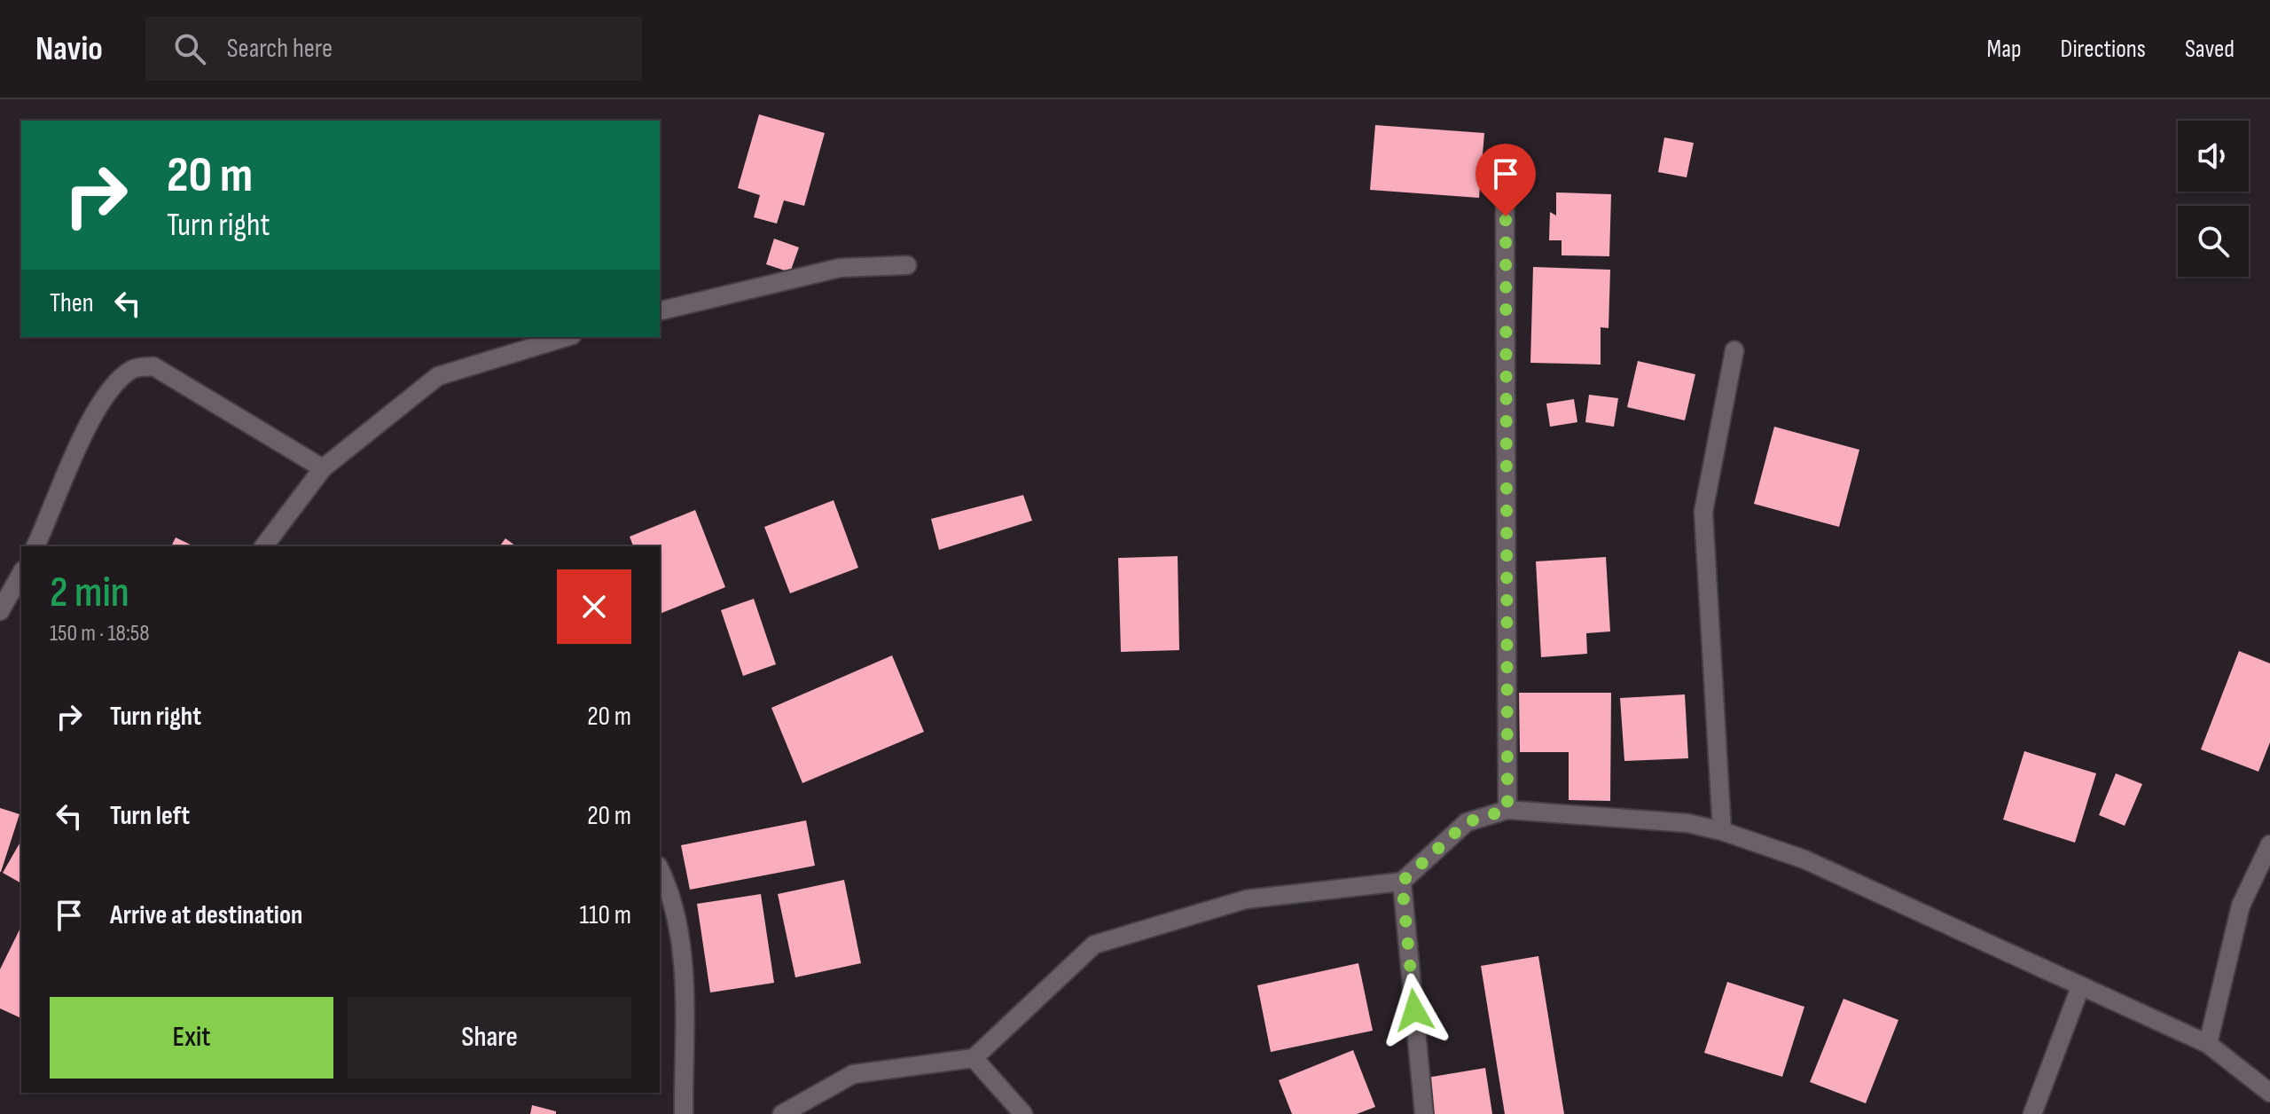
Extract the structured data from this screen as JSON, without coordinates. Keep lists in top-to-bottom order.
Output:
{
  "page": {
    "header": "Navio",
    "search": "Search here",
    "nav": ["Map", "Directions", "Saved"],
    "turn": ["20 m", "Turn right"],
    "then": "Then",
    "heading": ["2 min", "150 m · 18:58"],
    "list": [
      {
        "name": "Turn right",
        "value": "20 m"
      },
      {
        "name": "Turn left",
        "value": "20 m"
      },
      {
        "name": "Arrive at destination",
        "value": "110 m"
      }
    ],
    "buttons": ["Exit", "Share"]
  }
}
